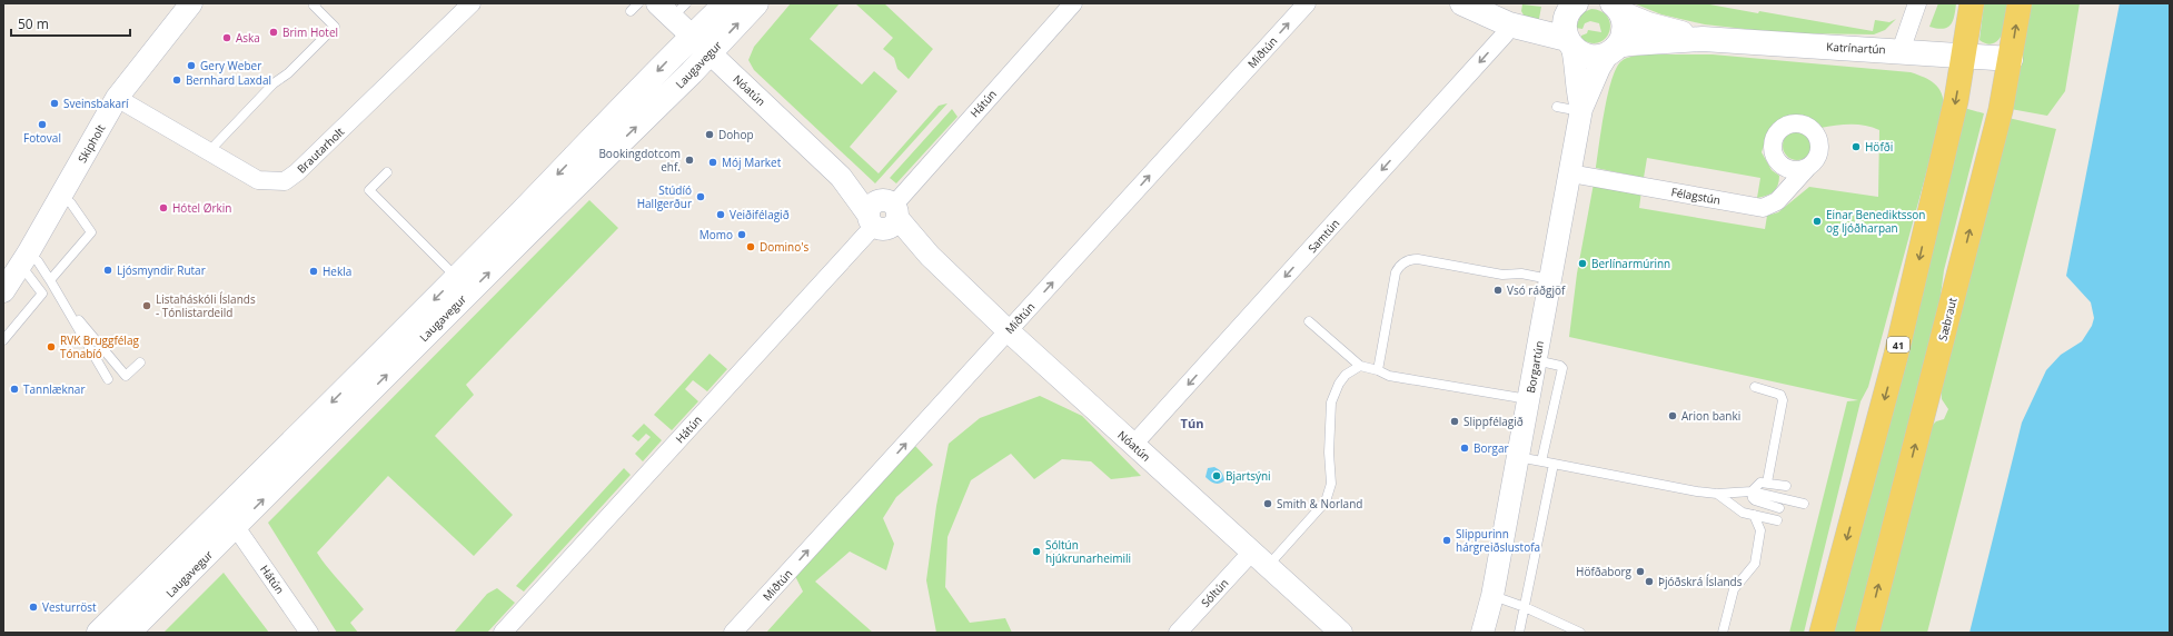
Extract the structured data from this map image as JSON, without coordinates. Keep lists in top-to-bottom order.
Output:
{
  "streets": {
    "main road": [
      "Katrínartún",
      "Laugavegur",
      "Sæbraut",
      "41",
      "Borgartún"
    ],
    "street": [
      "Miðtún",
      "Nóatún",
      "Hátún",
      "Skipholt",
      "Brautarholt",
      "Félagstún",
      "Samtún",
      "Sóltún"
    ]
  },
  "crossings": [
    ["Katrínartún", "Sæbraut"],
    ["Katrínartún", "41"],
    ["Katrínartún", "Borgartún"],
    ["Miðtún", "Nóatún"],
    ["Laugavegur", "Nóatún"],
    ["Laugavegur", "Hátún"],
    ["Nóatún", "Hátún"],
    ["Nóatún", "Samtún"],
    ["Nóatún", "Sóltún"],
    ["Skipholt", "Brautarholt"],
    ["Félagstún", "Borgartún"]
  ],
  "one_way": ["Miðtún", "Samtún"],
  "districts": ["Tún"],
  "places": [
    "Brim Hotel",
    "Aska",
    "Gery Weber",
    "Bernhard Laxdal",
    "Sveinsbakarí",
    "Fotoval",
    "Dohop",
    "Höfði",
    "Bookingdotcom ehf.",
    "Mój Market",
    "Stúdíó Hallgerður",
    "Hótel Ørkin",
    "Veiðifélagið",
    "Einar Benediktsson og ljóðharpan",
    "Momo",
    "Domino's",
    "Berlínarmúrinn",
    "Ljósmyndir Rutar",
    "Hekla",
    "Vsó ráðgjöf",
    "Listaháskóli Íslands - Tónlistardeild",
    "RVK Bruggfélag Tónabíó",
    "Tannlæknar",
    "Arion banki",
    "Slippfélagið",
    "Borgar",
    "Bjartsýni",
    "Smith & Norland",
    "Slippurinn hárgreiðslustofa",
    "Sóltún hjúkrunarheimili",
    "Höfðaborg",
    "Þjóðskrá Íslands",
    "Vesturröst"
  ],
  "scale_bar": "50 m"
}
